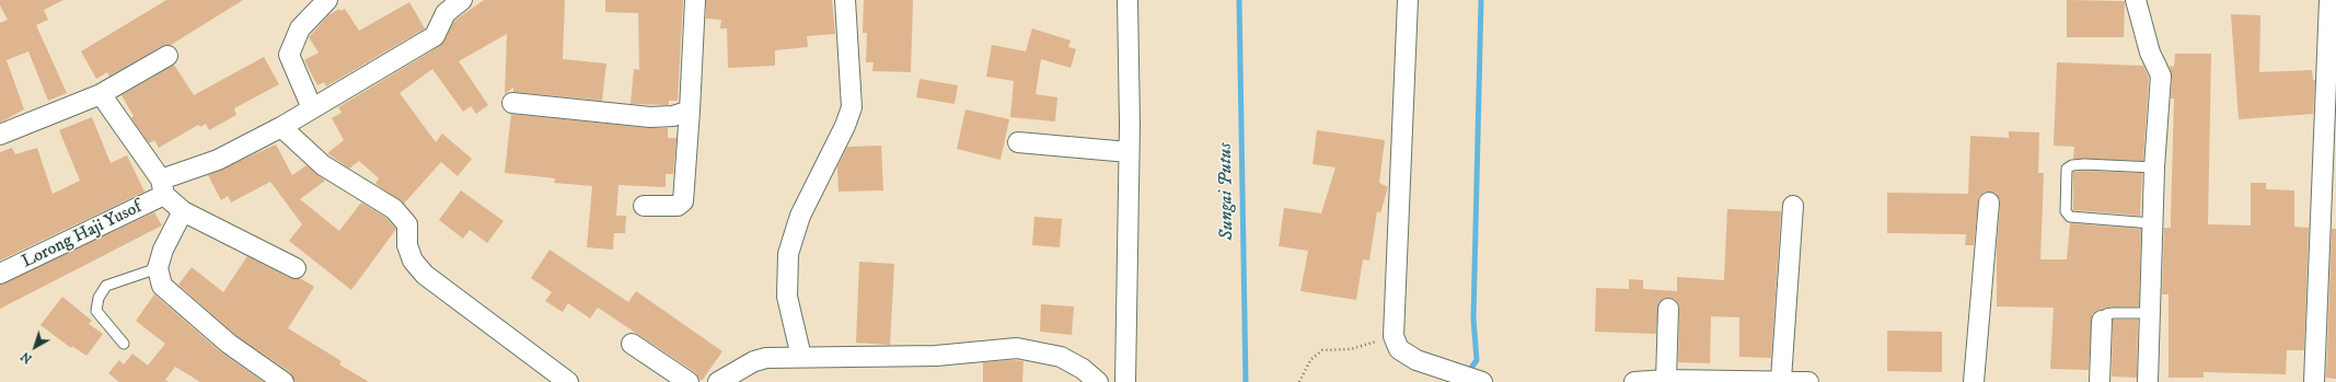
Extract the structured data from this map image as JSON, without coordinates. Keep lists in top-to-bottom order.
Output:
{
  "streets": {
    "street": ["Lorong Haji Yusof"]
  },
  "water": ["Sungai Putus"],
  "north": "bottom left"
}
